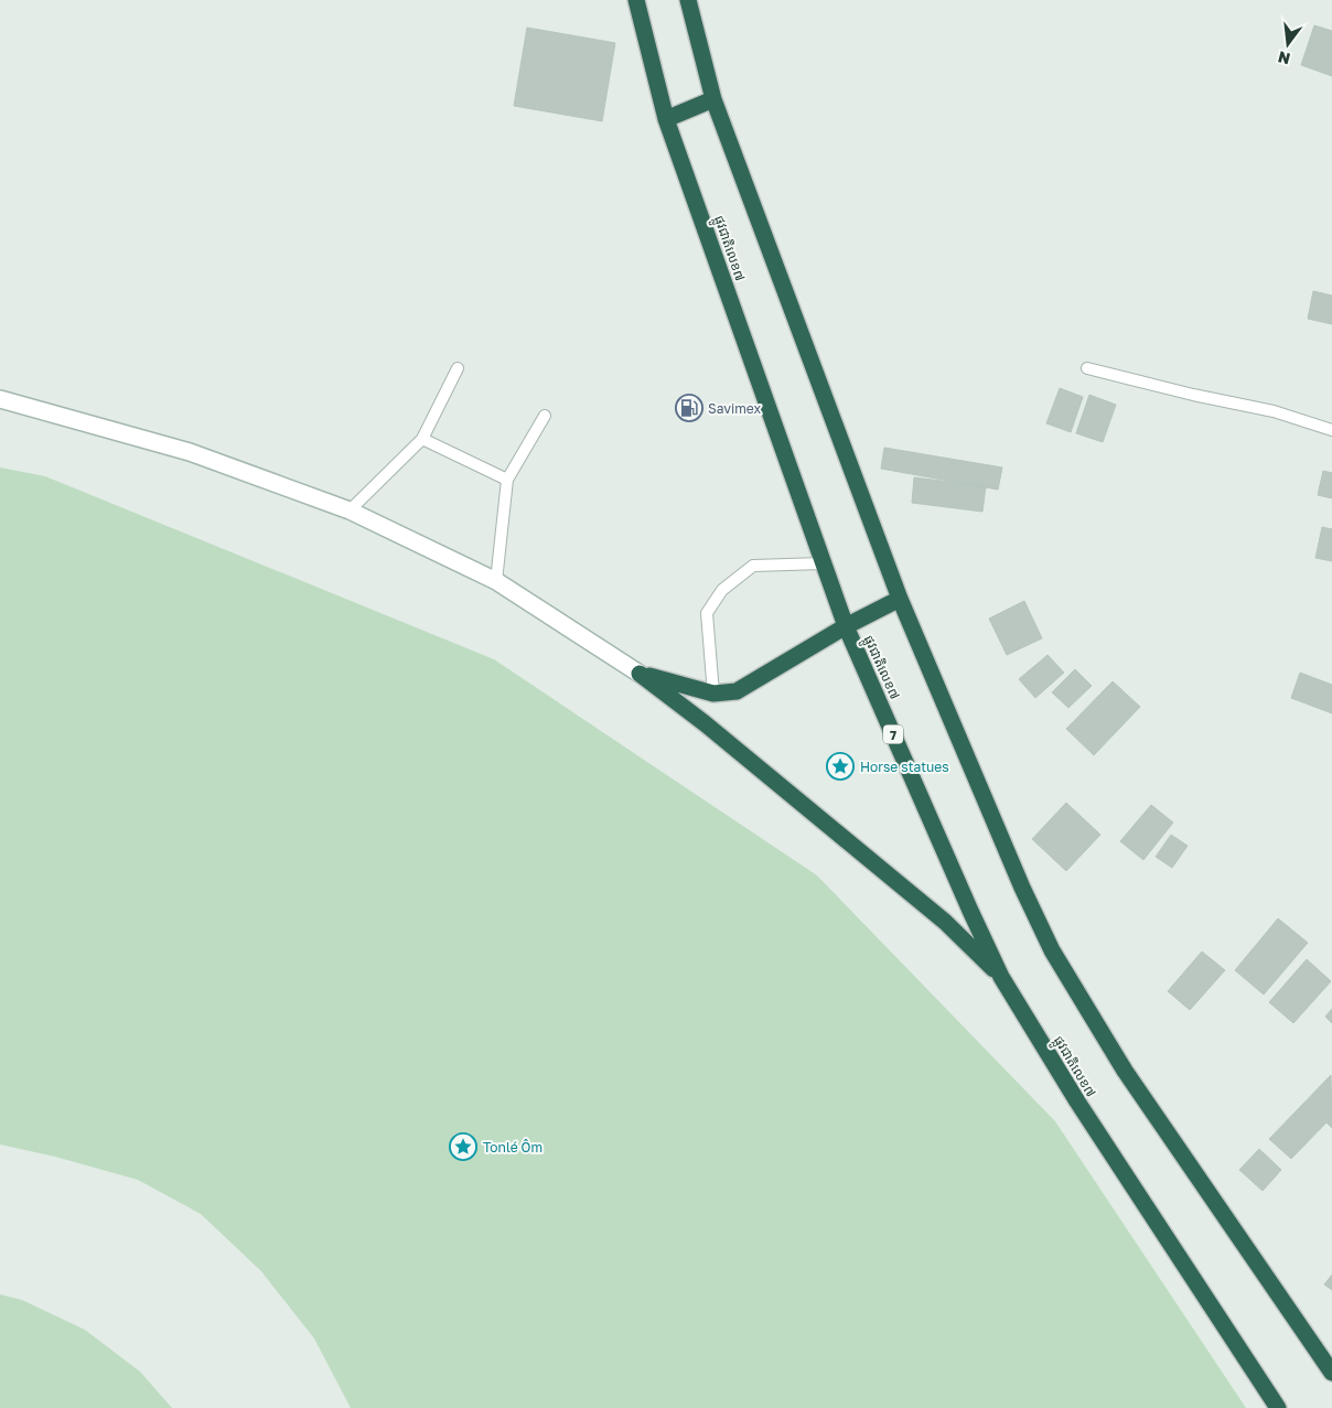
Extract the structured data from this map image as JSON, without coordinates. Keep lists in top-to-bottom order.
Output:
{
  "streets": {
    "highway": ["ផ្លូវជាតិលេខ៧", "7"]
  },
  "places": {
    "fuel station": ["Savimex"],
    "place": ["Horse statues", "Tonlé Ôm"]
  },
  "north": "bottom"
}
